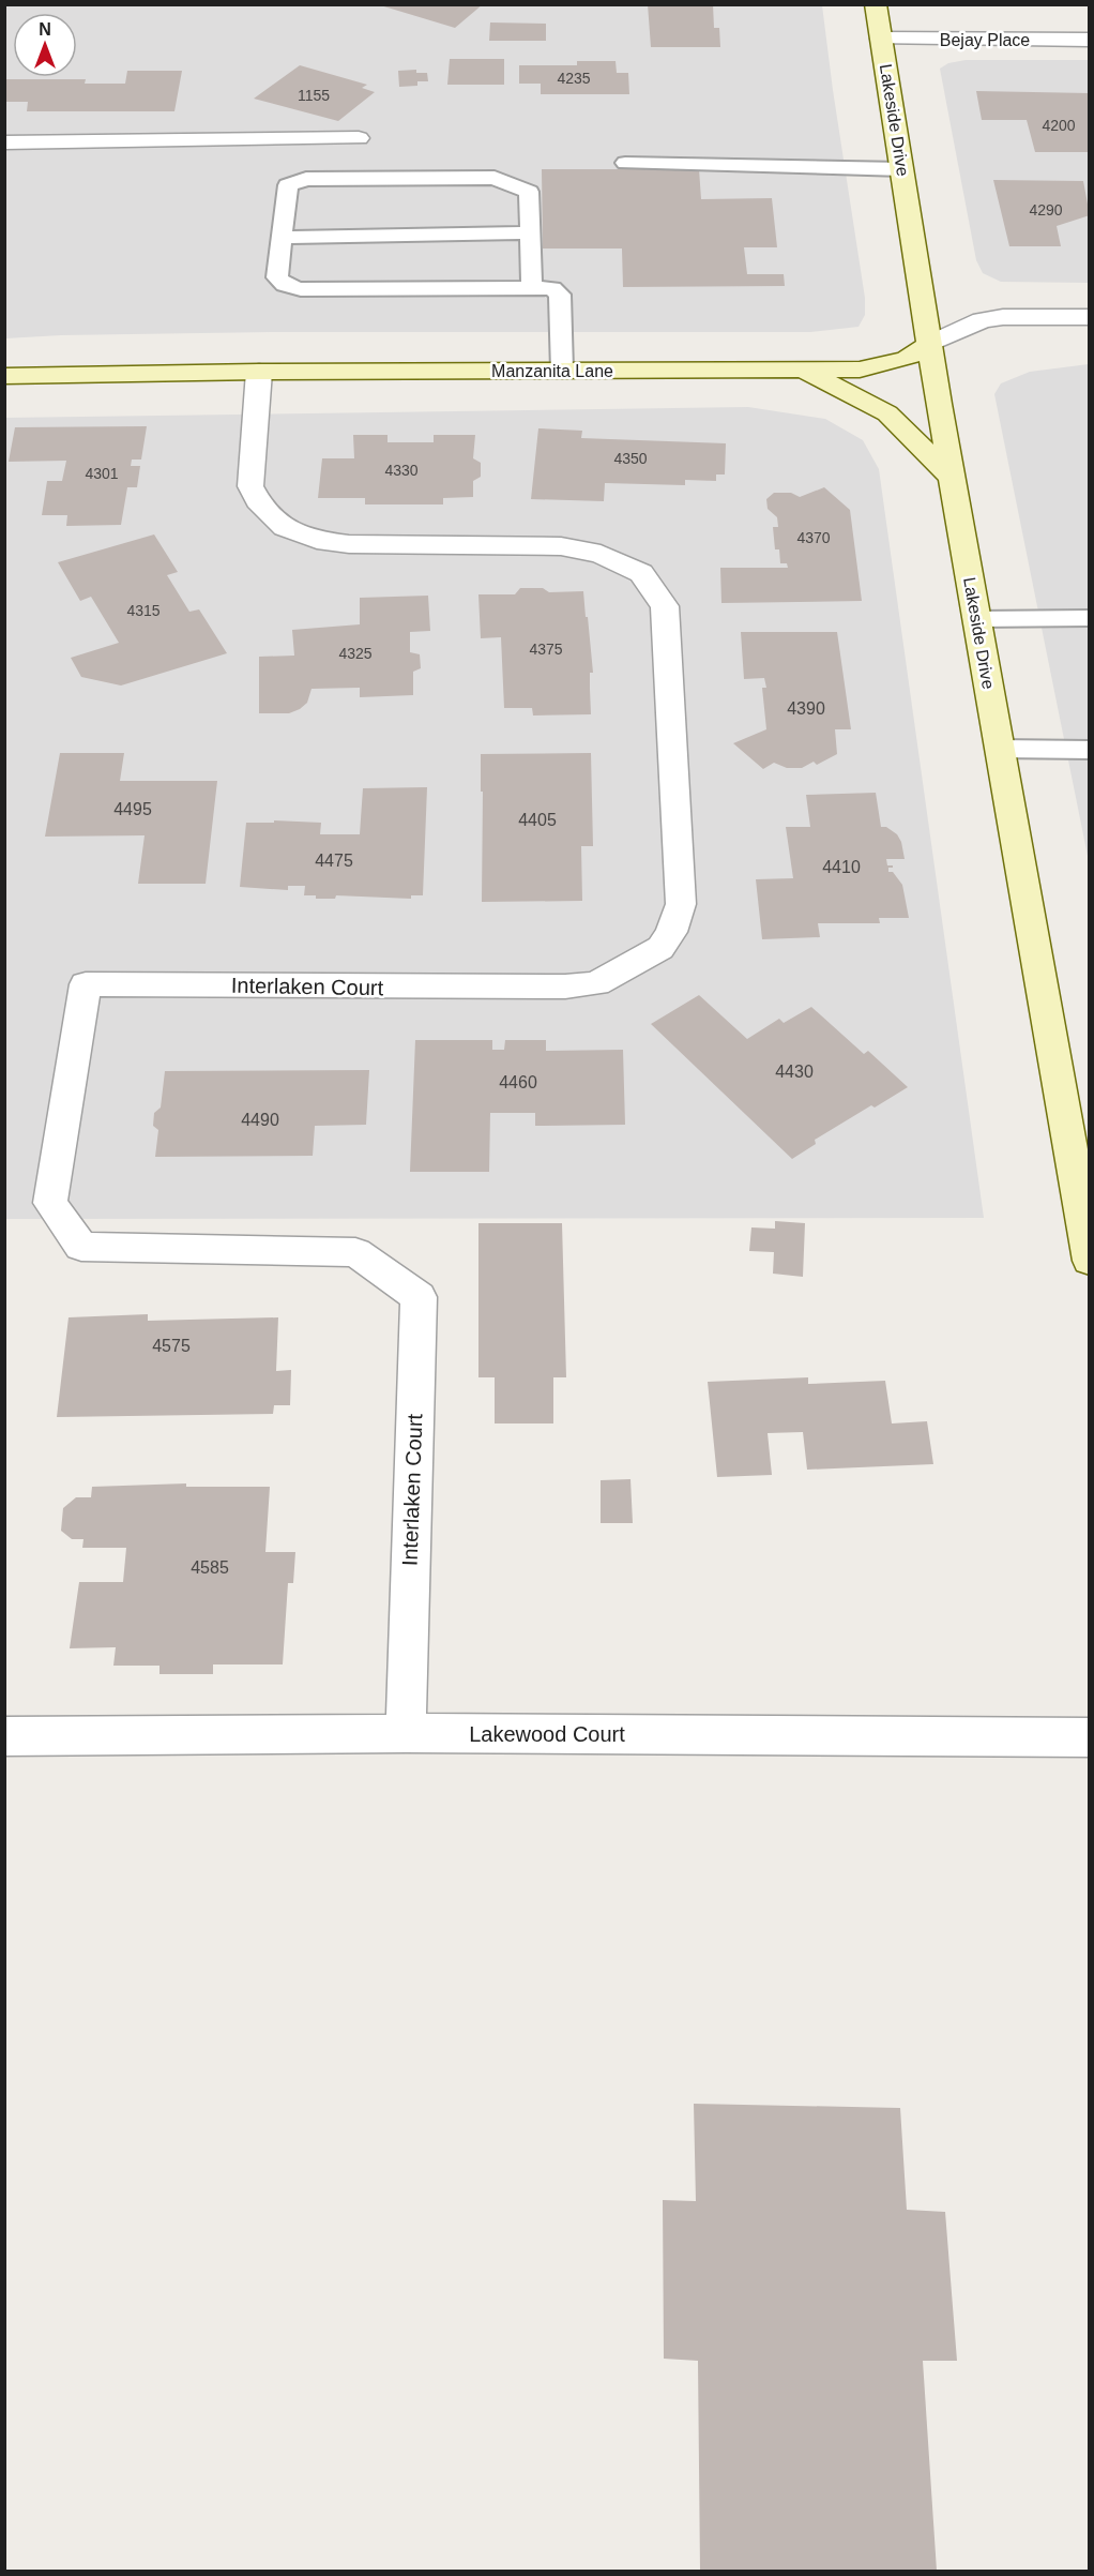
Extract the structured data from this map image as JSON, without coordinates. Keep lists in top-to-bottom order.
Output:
{
  "streets": {
    "main road": ["Lakeside Drive", "Manzanita Lane"],
    "street": ["Bejay Place", "Interlaken Court", "Lakewood Court"]
  },
  "crossings": [
    ["Bejay Place", "Lakeside Drive"],
    ["Lakeside Drive", "Manzanita Lane"],
    ["Manzanita Lane", "Interlaken Court"],
    ["Interlaken Court", "Lakewood Court"]
  ],
  "house_numbers": [
    "4235",
    "1155",
    "4200",
    "4290",
    "4350",
    "4330",
    "4301",
    "4370",
    "4315",
    "4375",
    "4325",
    "4390",
    "4495",
    "4405",
    "4475",
    "4410",
    "4430",
    "4460",
    "4490",
    "4575",
    "4585"
  ],
  "north": "top"
}
